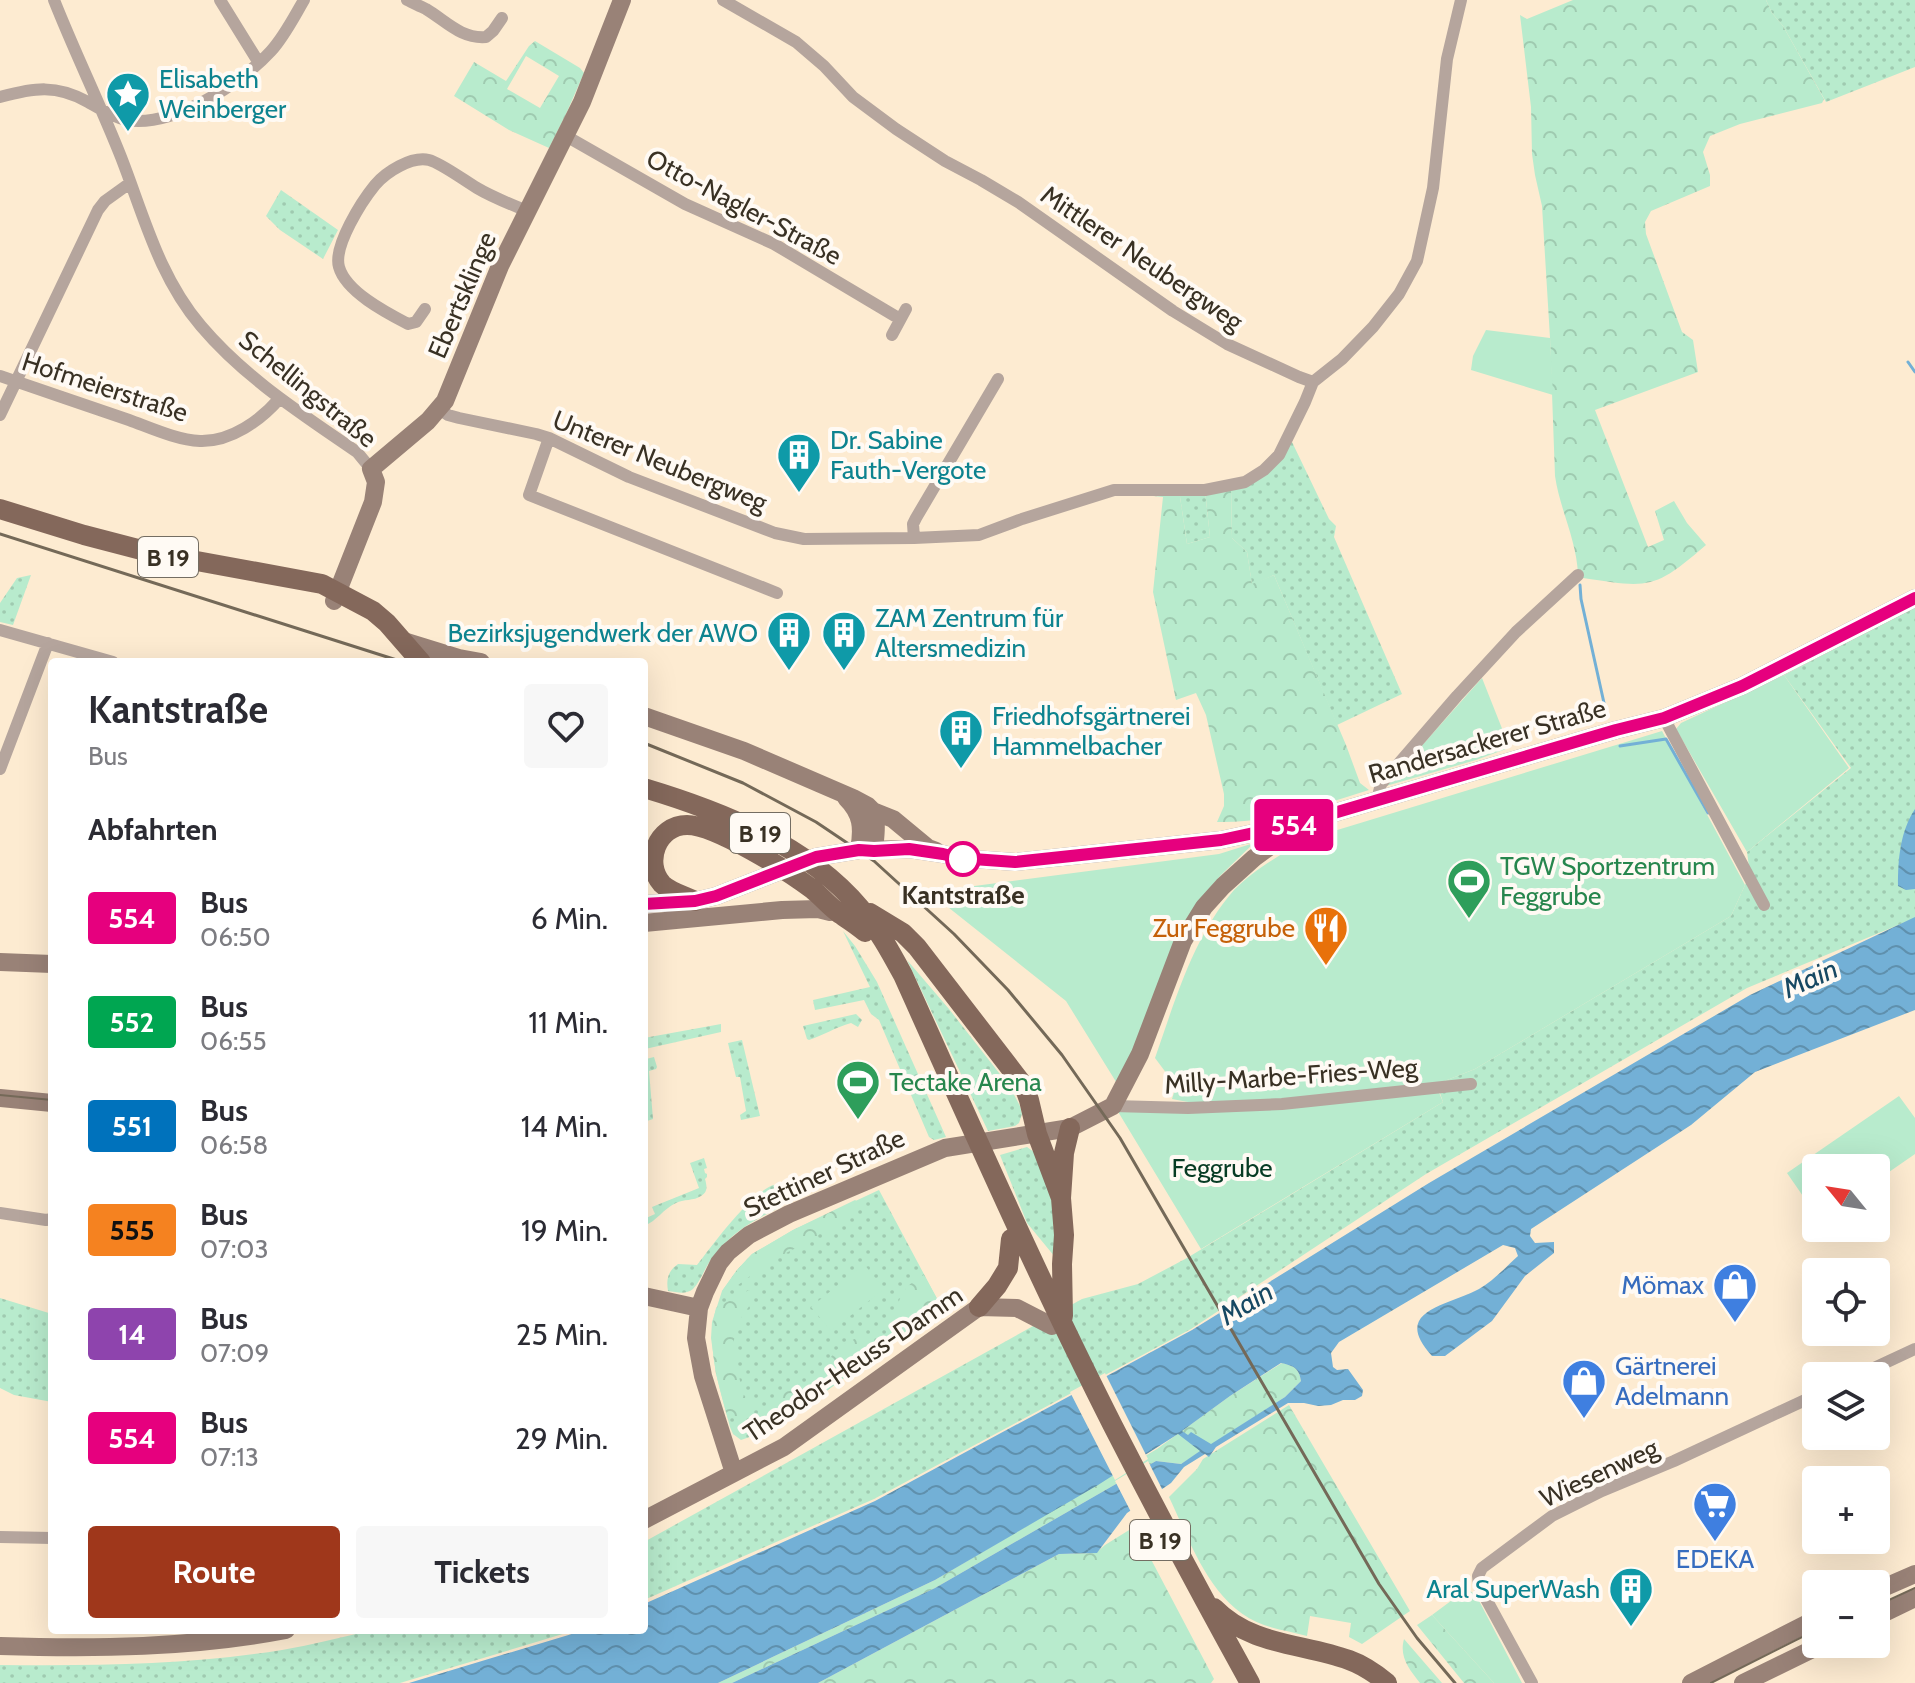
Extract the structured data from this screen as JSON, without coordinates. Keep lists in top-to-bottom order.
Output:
{
  "streets": {
    "main road": [
      "Ebertsklinge",
      "B 19",
      "Randersackerer Straße",
      "Stettiner Straße",
      "Theodor-Heuss-Damm"
    ],
    "street": [
      "Otto-Nagler-Straße",
      "Mittlerer Neubergweg",
      "Hofmeierstraße",
      "Schellingstraße",
      "Unterer Neubergweg",
      "Milly-Marbe-Fries-Weg",
      "Wiesenweg"
    ]
  },
  "crossings": [
    ["Otto-Nagler-Straße", "Ebertsklinge"],
    ["Mittlerer Neubergweg", "Unterer Neubergweg"],
    ["Ebertsklinge", "Schellingstraße"],
    ["Ebertsklinge", "Unterer Neubergweg"],
    ["Hofmeierstraße", "Schellingstraße"],
    ["B 19", "Theodor-Heuss-Damm"],
    ["Milly-Marbe-Fries-Weg", "Stettiner Straße"],
    ["Stettiner Straße", "Theodor-Heuss-Damm"]
  ],
  "water": ["Main"],
  "parks": ["Feggrube"],
  "places": {
    "place": ["Elisabeth Weinberger"],
    "building": [
      "Dr. Sabine Fauth-Vergote",
      "Bezirksjugendwerk der AWO",
      "ZAM Zentrum für Altersmedizin",
      "Friedhofsgärtnerei Hammelbacher",
      "Aral SuperWash"
    ],
    "other": ["Kantstraße"],
    "sports": ["TGW Sportzentrum Feggrube", "Tectake Arena"],
    "restaurant": ["Zur Feggrube"],
    "shop": ["Mömax", "Gärtnerei Adelmann"],
    "supermarket": ["EDEKA"]
  },
  "lines": ["bus line 554"],
  "north": "top left",
  "page": {
    "on_map": "554",
    "heading": [
      ["Kantstraße", "Bus"],
      "Abfahrten"
    ],
    "list": [
      {
        "mark": "554",
        "name": "Bus",
        "note": "06:50",
        "value": "6 Min."
      },
      {
        "mark": "552",
        "name": "Bus",
        "note": "06:55",
        "value": "11 Min."
      },
      {
        "mark": "551",
        "name": "Bus",
        "note": "06:58",
        "value": "14 Min."
      },
      {
        "mark": "555",
        "name": "Bus",
        "note": "07:03",
        "value": "19 Min."
      },
      {
        "mark": "14",
        "name": "Bus",
        "note": "07:09",
        "value": "25 Min."
      },
      {
        "mark": "554",
        "name": "Bus",
        "note": "07:13",
        "value": "29 Min."
      }
    ],
    "map_buttons": ["+", "−"],
    "buttons": ["Route", "Tickets"]
  }
}
